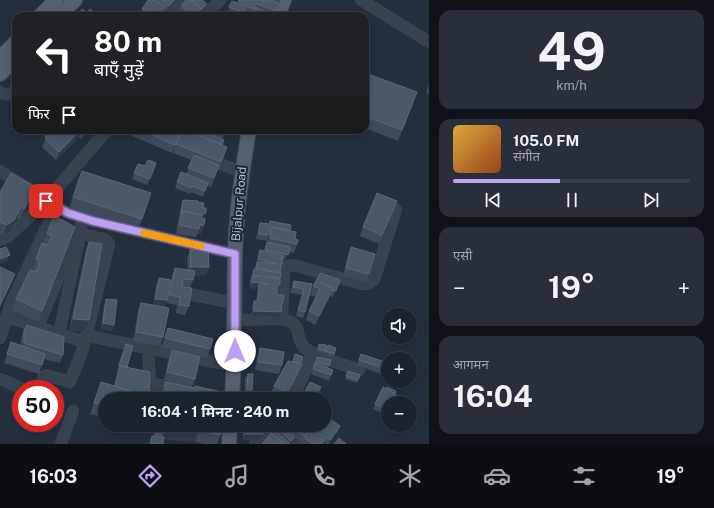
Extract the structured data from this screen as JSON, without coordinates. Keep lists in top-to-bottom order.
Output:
{
  "streets": {
    "main road": ["Bijalpur Road"]
  },
  "page": {
    "tile": [
      ["49", "km/h"],
      "एसी",
      ["आगमन", "16:04"]
    ],
    "turn": ["80 m", "बाएँ मुड़ें"],
    "then": "फिर",
    "song": ["105.0 FM", "संगीत"],
    "heat": ["−", "19°", "+"],
    "map_buttons": ["+", "−"],
    "limit": "50",
    "trip": "16:04 · 1 मिनट · 240 m",
    "tabs": ["16:03", "19°"]
  }
}
